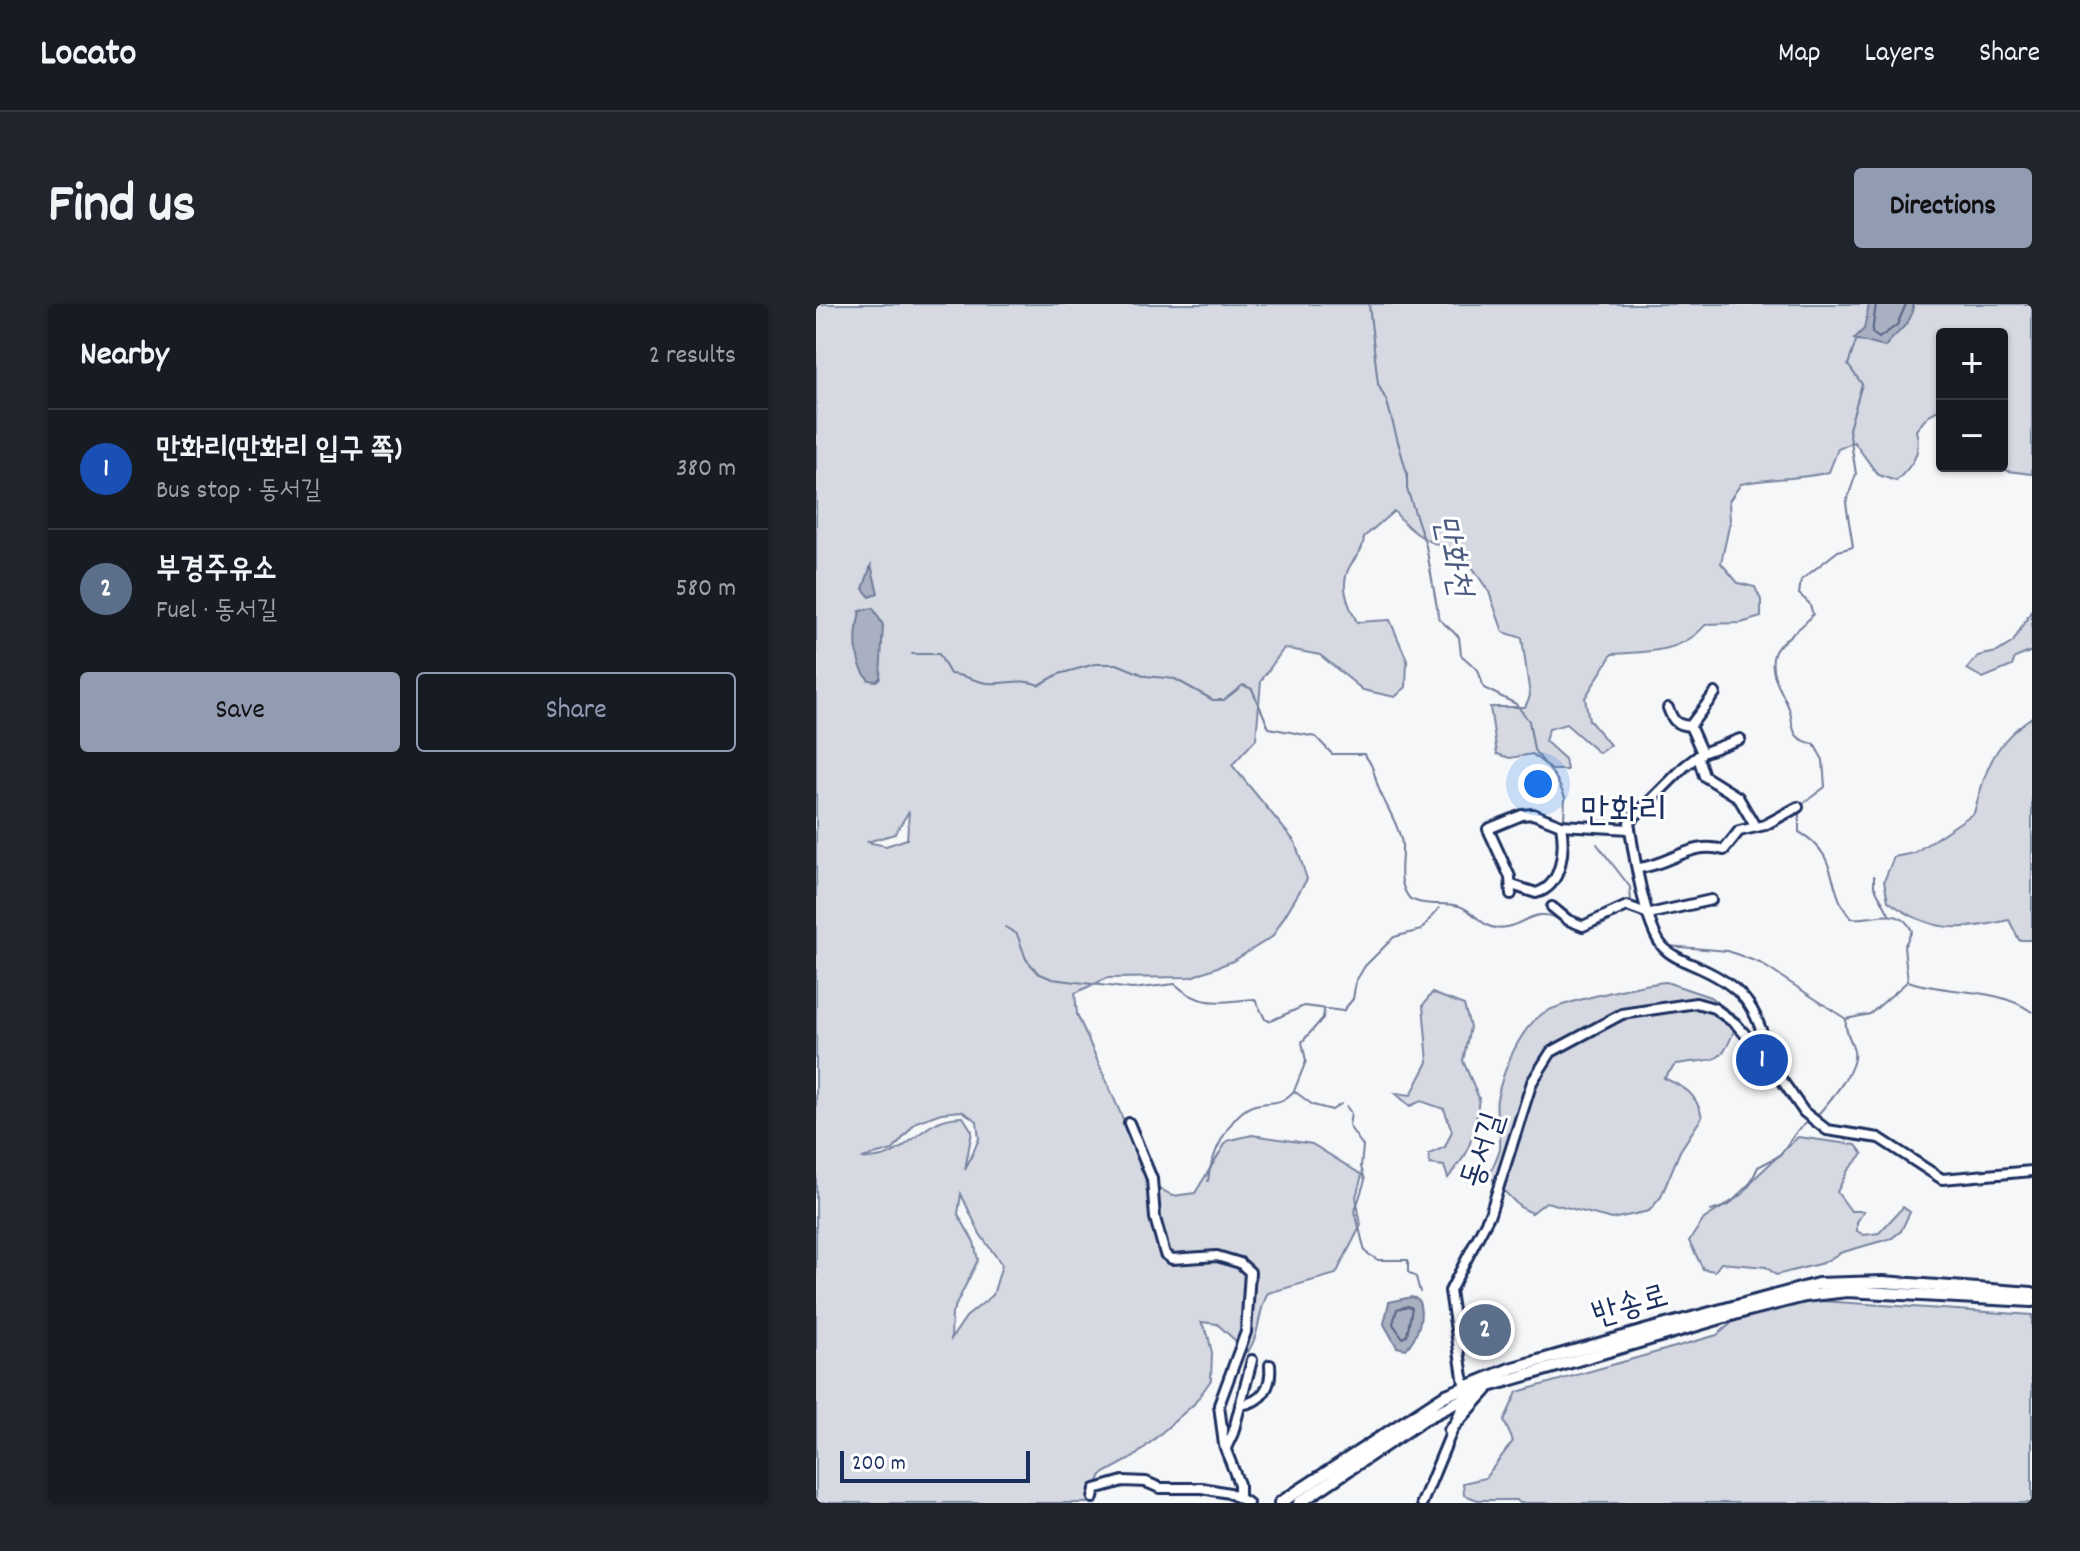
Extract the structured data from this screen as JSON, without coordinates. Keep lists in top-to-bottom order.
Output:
{
  "streets": {
    "main road": ["반송로"],
    "street": ["동서길"]
  },
  "crossings": [
    ["동서길", "반송로"]
  ],
  "districts": ["만화리"],
  "water": ["만화천"],
  "scale_bar": "200 m",
  "page": {
    "header": "Locato",
    "nav": ["Map", "Layers", "Share"],
    "title": "Find us",
    "buttons": [
      "Directions",
      ["Save", "Share"]
    ],
    "heading": ["Nearby", "2 results"],
    "map_buttons": ["+", "−"],
    "list": [
      {
        "mark": "1",
        "name": "만화리(만화리 입구 쪽)",
        "note": "Bus stop · 동서길",
        "value": "380 m"
      },
      {
        "mark": "2",
        "name": "부경주유소",
        "note": "Fuel · 동서길",
        "value": "580 m"
      }
    ],
    "pins": ["1", "2"],
    "scale": "200 m"
  }
}
